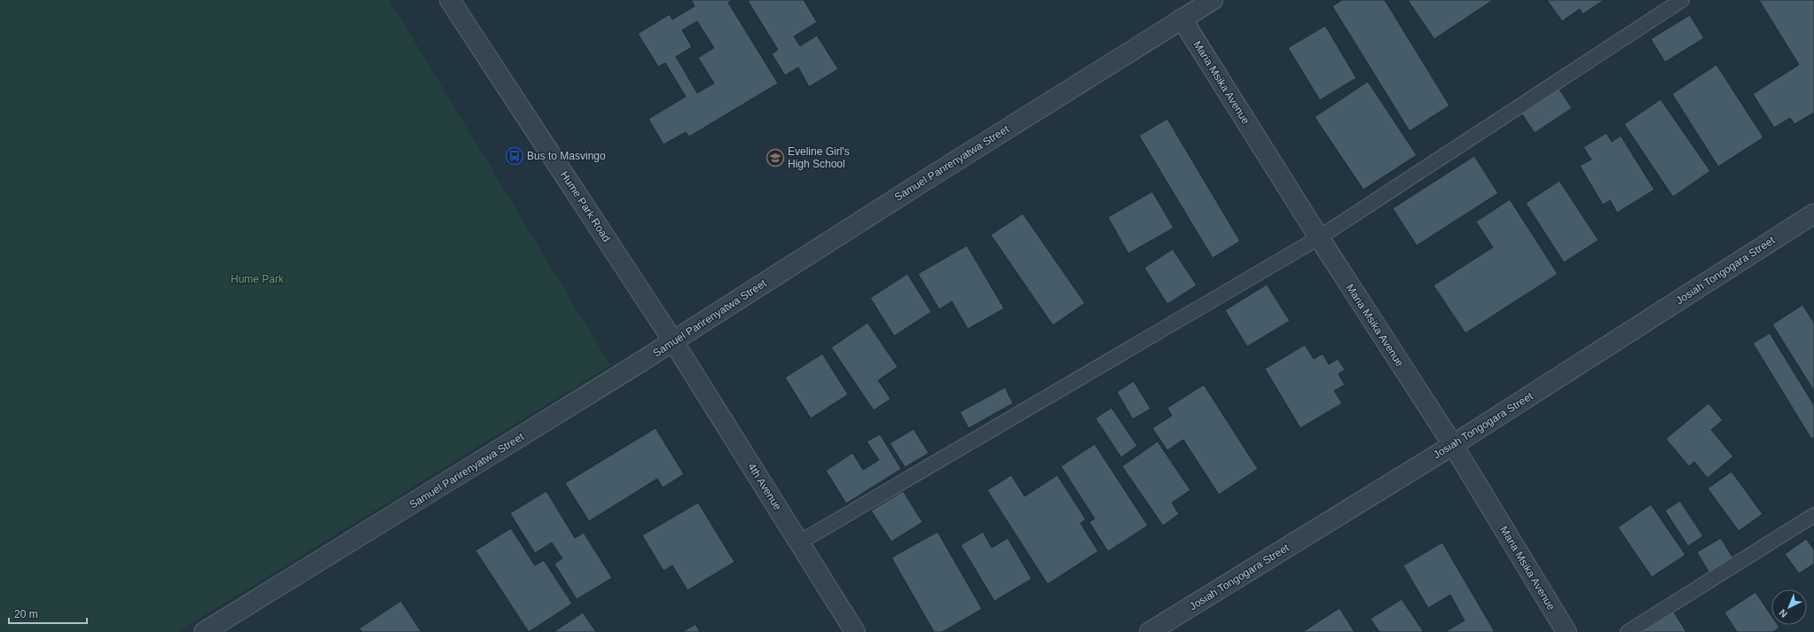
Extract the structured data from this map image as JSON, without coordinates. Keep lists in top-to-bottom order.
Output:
{
  "streets": {
    "street": [
      "Maria Msika Avenue",
      "Samuel Parirenyatwa Street",
      "Hume Park Road",
      "Josiah Tongogara Street",
      "4th Avenue"
    ]
  },
  "crossings": [
    ["Maria Msika Avenue", "Samuel Parirenyatwa Street"],
    ["Maria Msika Avenue", "Josiah Tongogara Street"],
    ["Samuel Parirenyatwa Street", "Hume Park Road"],
    ["Samuel Parirenyatwa Street", "4th Avenue"],
    ["Hume Park Road", "4th Avenue"]
  ],
  "parks": ["Hume Park"],
  "places": {
    "bus stop": ["Bus to Masvingo"],
    "school or university": ["Eveline Girl's High School"]
  },
  "scale_bar": "20 m",
  "north": "bottom left"
}
